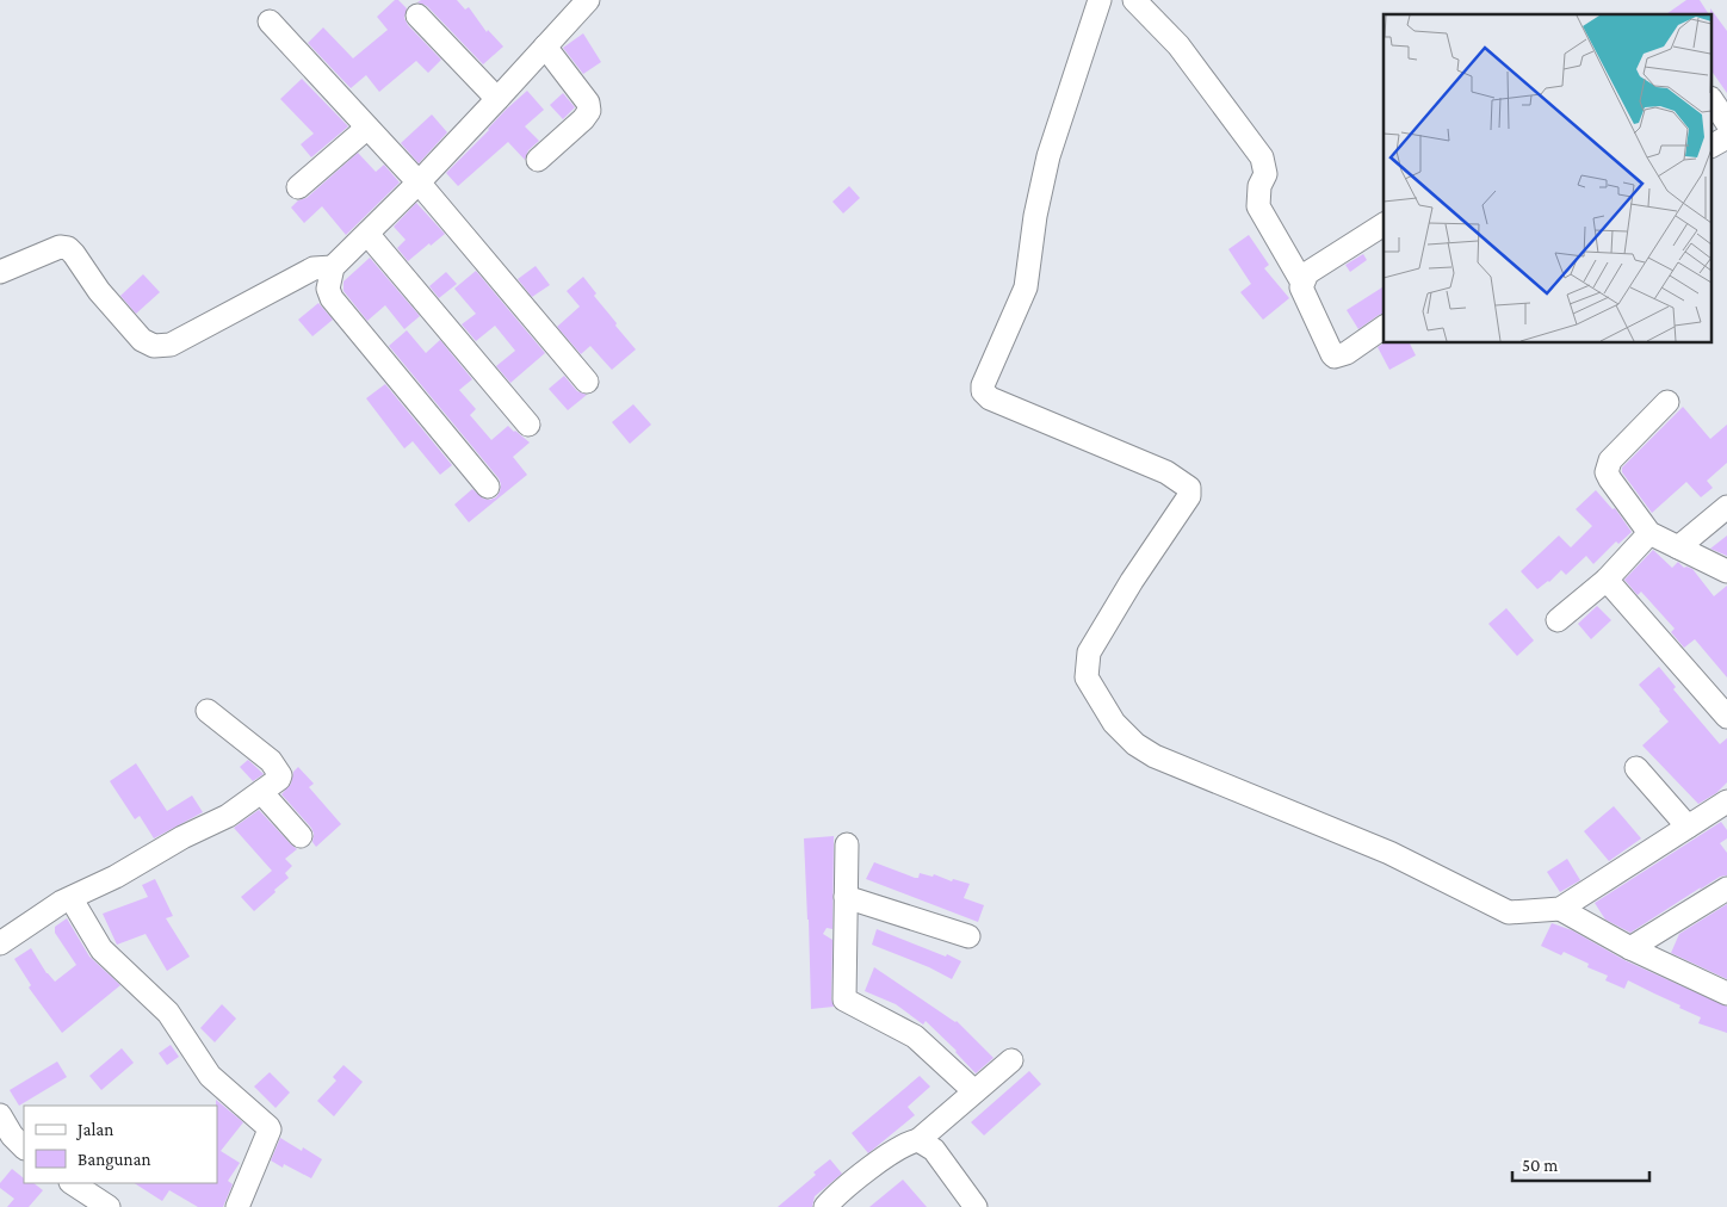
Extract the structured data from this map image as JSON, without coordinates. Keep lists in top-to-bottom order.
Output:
{
  "legend": ["Jalan", "Bangunan"],
  "scale_bar": "50 m"
}
